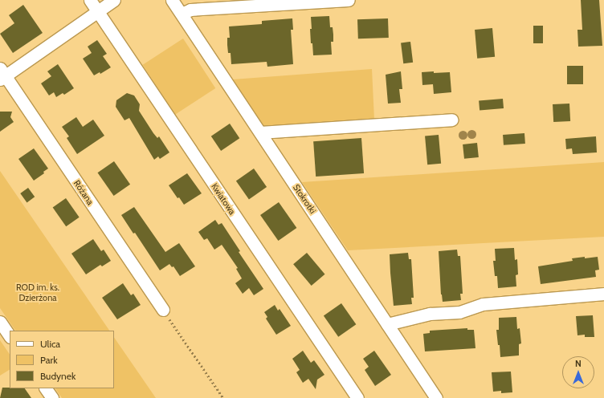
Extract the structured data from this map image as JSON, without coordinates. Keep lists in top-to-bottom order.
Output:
{
  "streets": {
    "street": ["Różana", "Kwiatowa", "Stokrotki"]
  },
  "crossings": [
    ["Różana", "Kwiatowa"]
  ],
  "parks": ["ROD im. ks. Dzierżona"],
  "legend": ["Ulica", "Park", "Budynek"],
  "north": "top"
}
